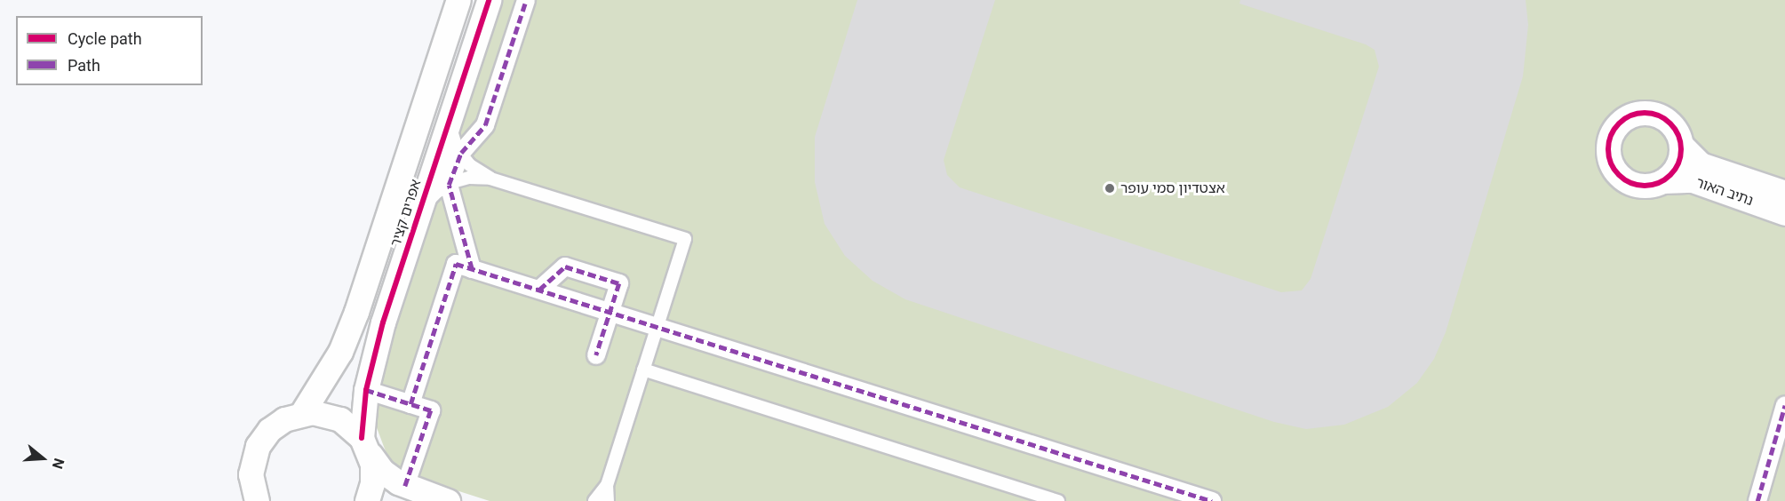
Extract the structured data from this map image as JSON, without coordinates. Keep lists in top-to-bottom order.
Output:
{
  "streets": {
    "street": ["נתיב האור", "אפרים קציר"]
  },
  "places": ["אצטדיון סמי עופר"],
  "legend": ["Cycle path", "Path"],
  "north": "right"
}
